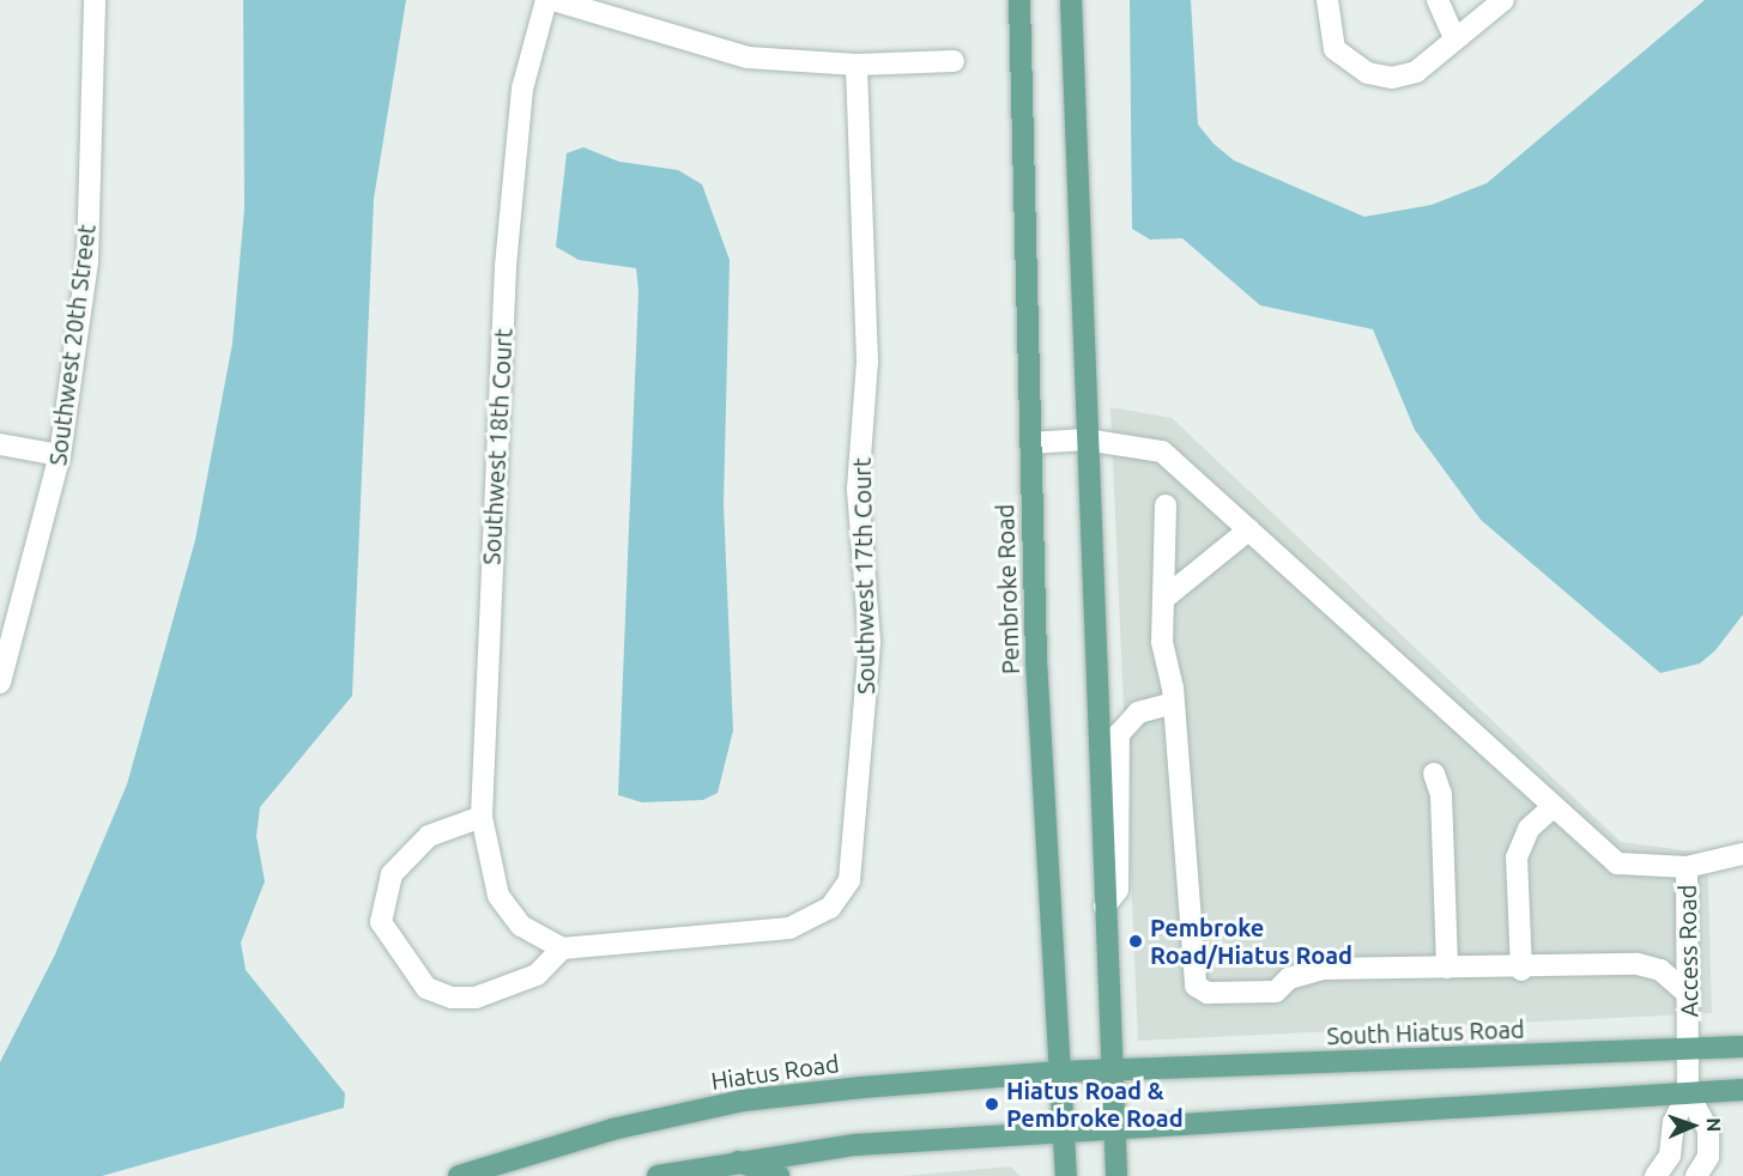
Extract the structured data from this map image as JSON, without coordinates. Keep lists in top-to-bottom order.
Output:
{
  "streets": {
    "main road": ["Pembroke Road", "South Hiatus Road", "Hiatus Road"],
    "street": [
      "Southwest 20th Street",
      "Southwest 18th Court",
      "Southwest 17th Court",
      "Access Road"
    ]
  },
  "crossings": [
    ["Southwest 18th Court", "Southwest 17th Court"],
    ["Pembroke Road", "Hiatus Road"],
    ["Access Road", "South Hiatus Road"],
    ["South Hiatus Road", "Hiatus Road"]
  ],
  "places": ["Pembroke Road/Hiatus Road", "Hiatus Road & Pembroke Road"],
  "north": "right"
}
